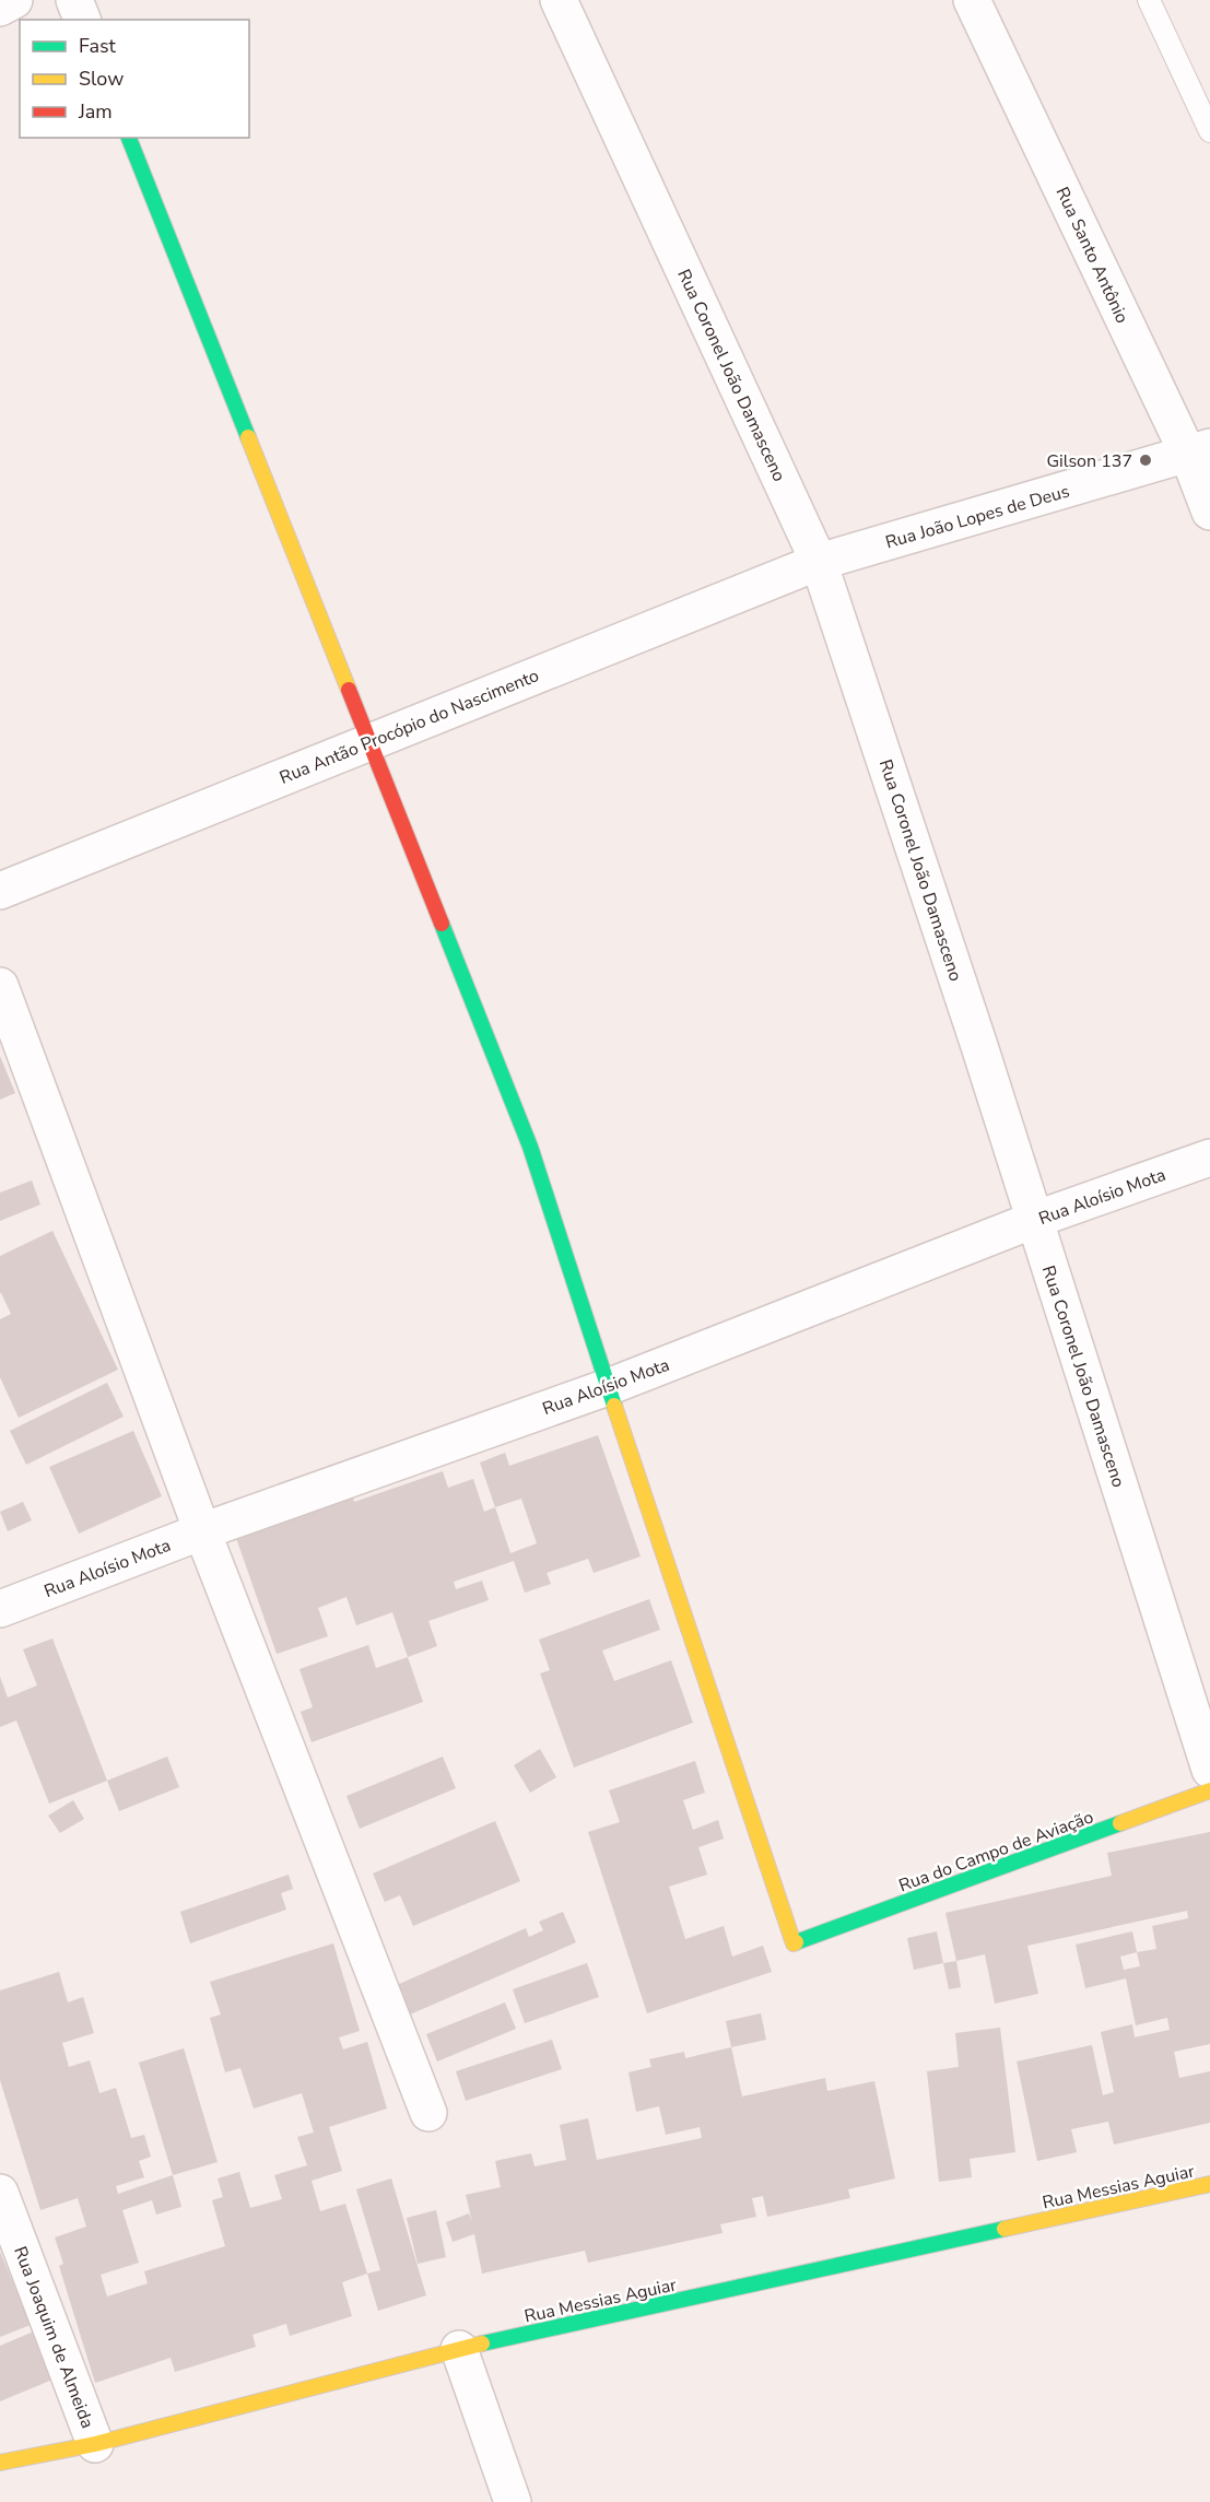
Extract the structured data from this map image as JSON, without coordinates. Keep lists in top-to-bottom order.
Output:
{
  "streets": {
    "street": [
      "Rua Santo Antônio",
      "Rua Coronel João Damasceno",
      "Rua João Lopes de Deus",
      "Rua Antão Procópio do Nascimento",
      "Rua Aloísio Mota",
      "Rua do Campo de Aviação",
      "Rua Messias Aguiar",
      "Rua Joaquim de Almeida"
    ]
  },
  "crossings": [
    ["Rua Santo Antônio", "Rua João Lopes de Deus"],
    ["Rua Coronel João Damasceno", "Rua João Lopes de Deus"],
    ["Rua Coronel João Damasceno", "Rua Antão Procópio do Nascimento"],
    ["Rua Coronel João Damasceno", "Rua Aloísio Mota"],
    ["Rua João Lopes de Deus", "Rua Antão Procópio do Nascimento"],
    ["Rua Aloísio Mota", "Rua do Campo de Aviação"],
    ["Rua Messias Aguiar", "Rua Joaquim de Almeida"]
  ],
  "places": ["Gilson 137"],
  "legend": ["Fast", "Slow", "Jam"]
}
